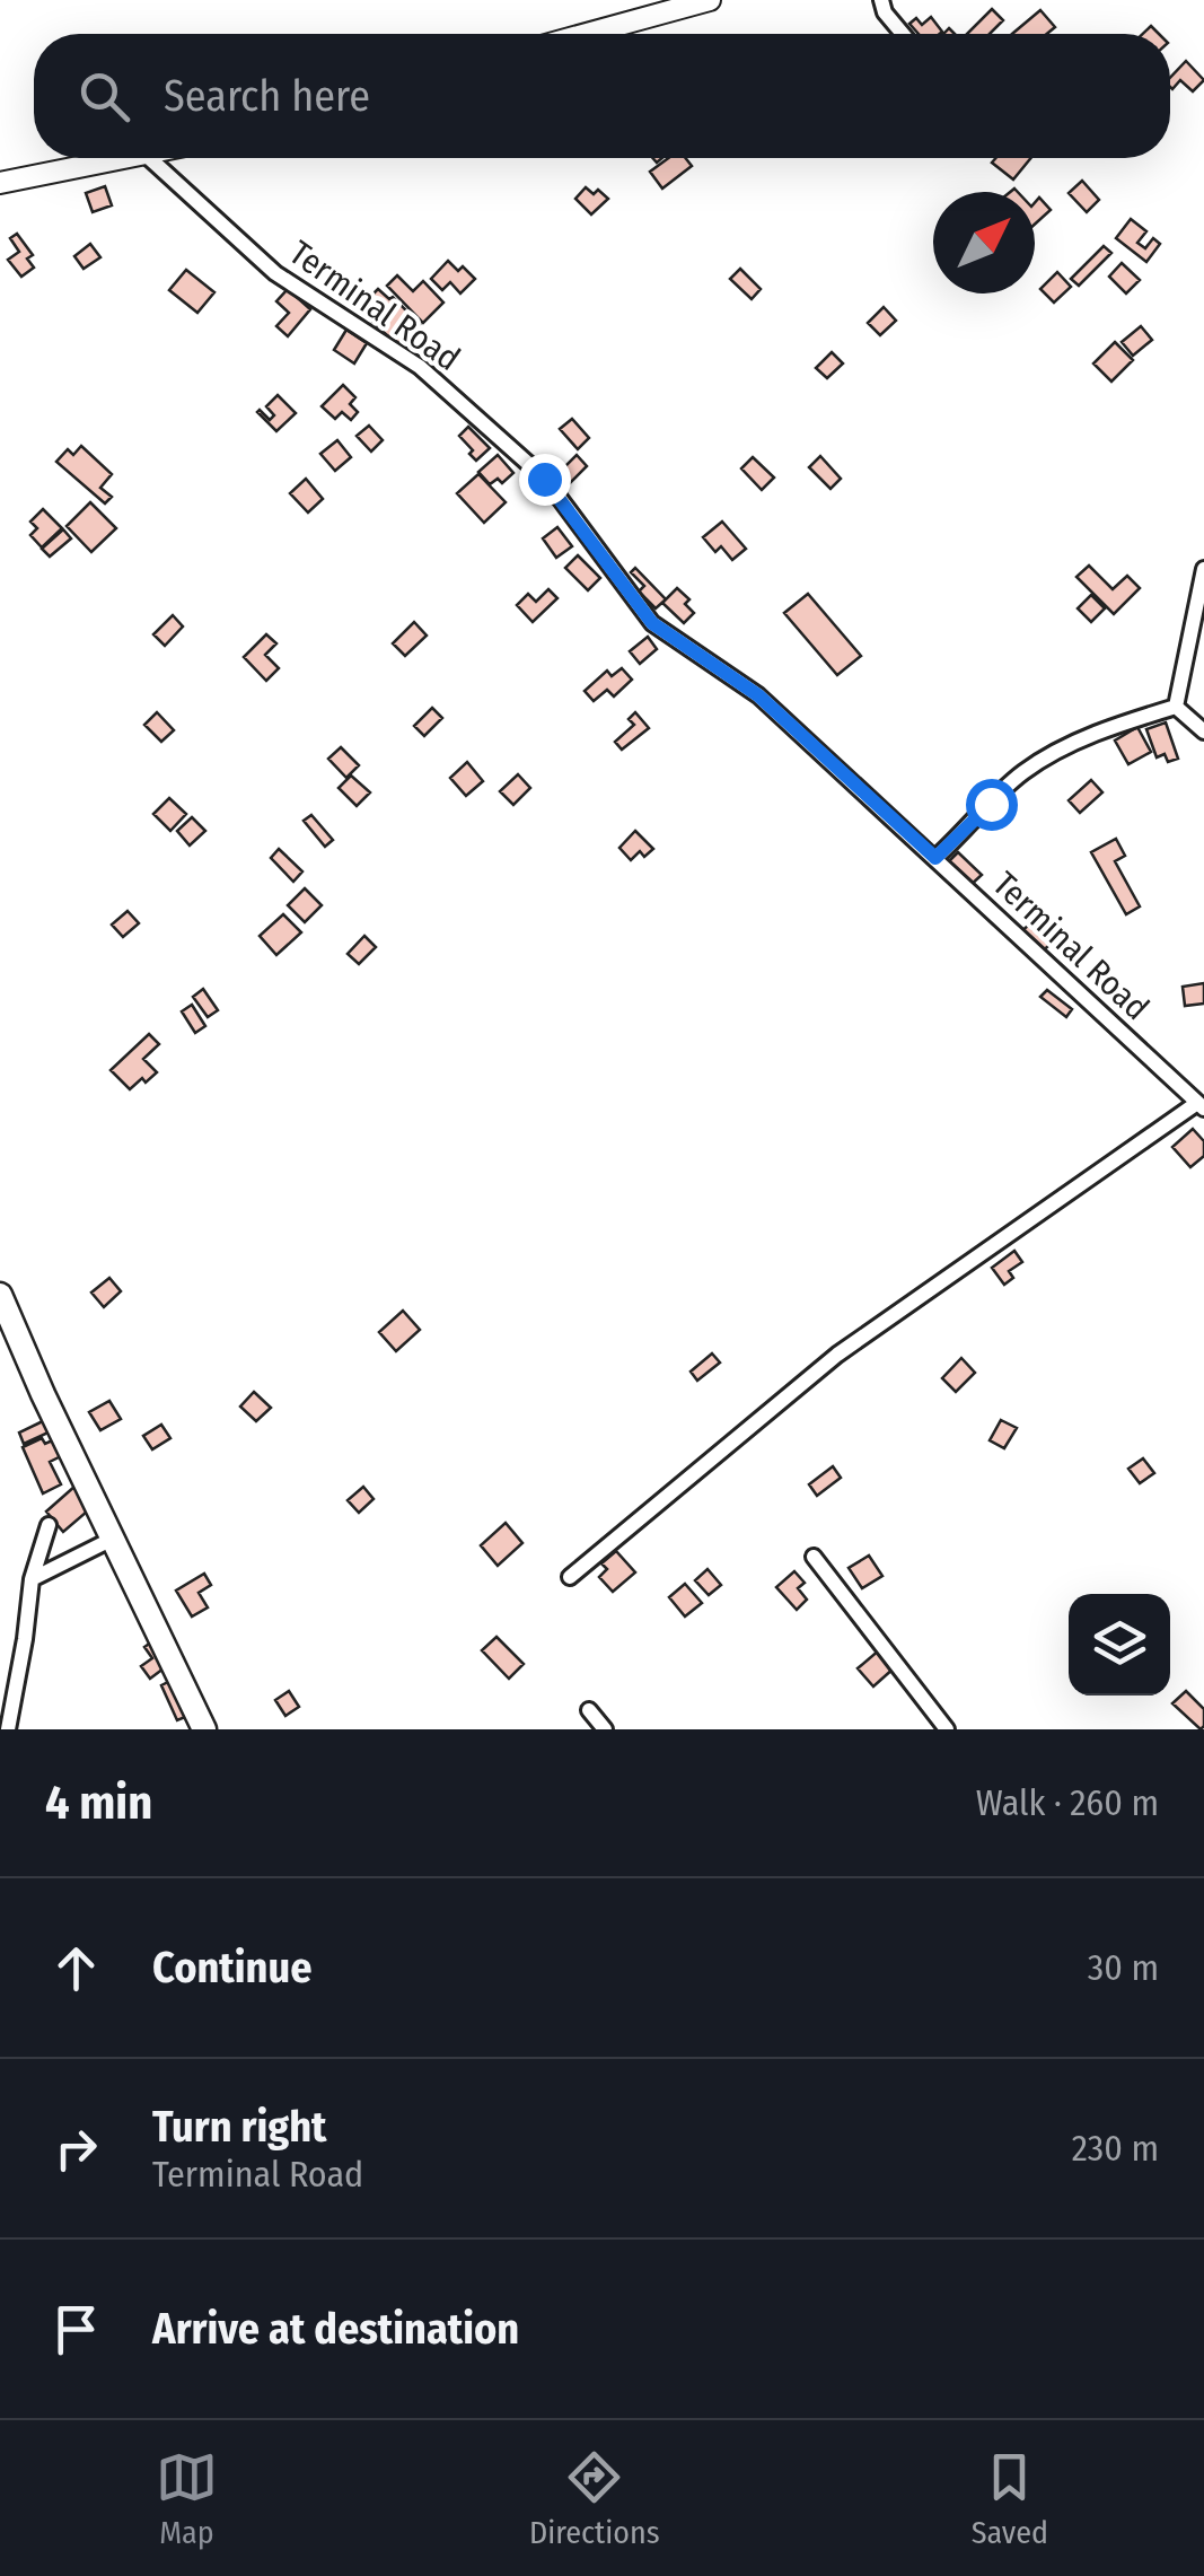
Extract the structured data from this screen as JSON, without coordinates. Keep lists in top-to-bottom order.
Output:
{
  "streets": {
    "street": ["Terminal Road"]
  },
  "north": "top right",
  "page": {
    "search": "Search here",
    "heading": ["4 min", "Walk · 260 m"],
    "list": [
      ["Continue", "30 m"],
      ["Turn right", "Terminal Road", "230 m"],
      "Arrive at destination"
    ],
    "nav": ["Map", "Directions", "Saved"]
  }
}
